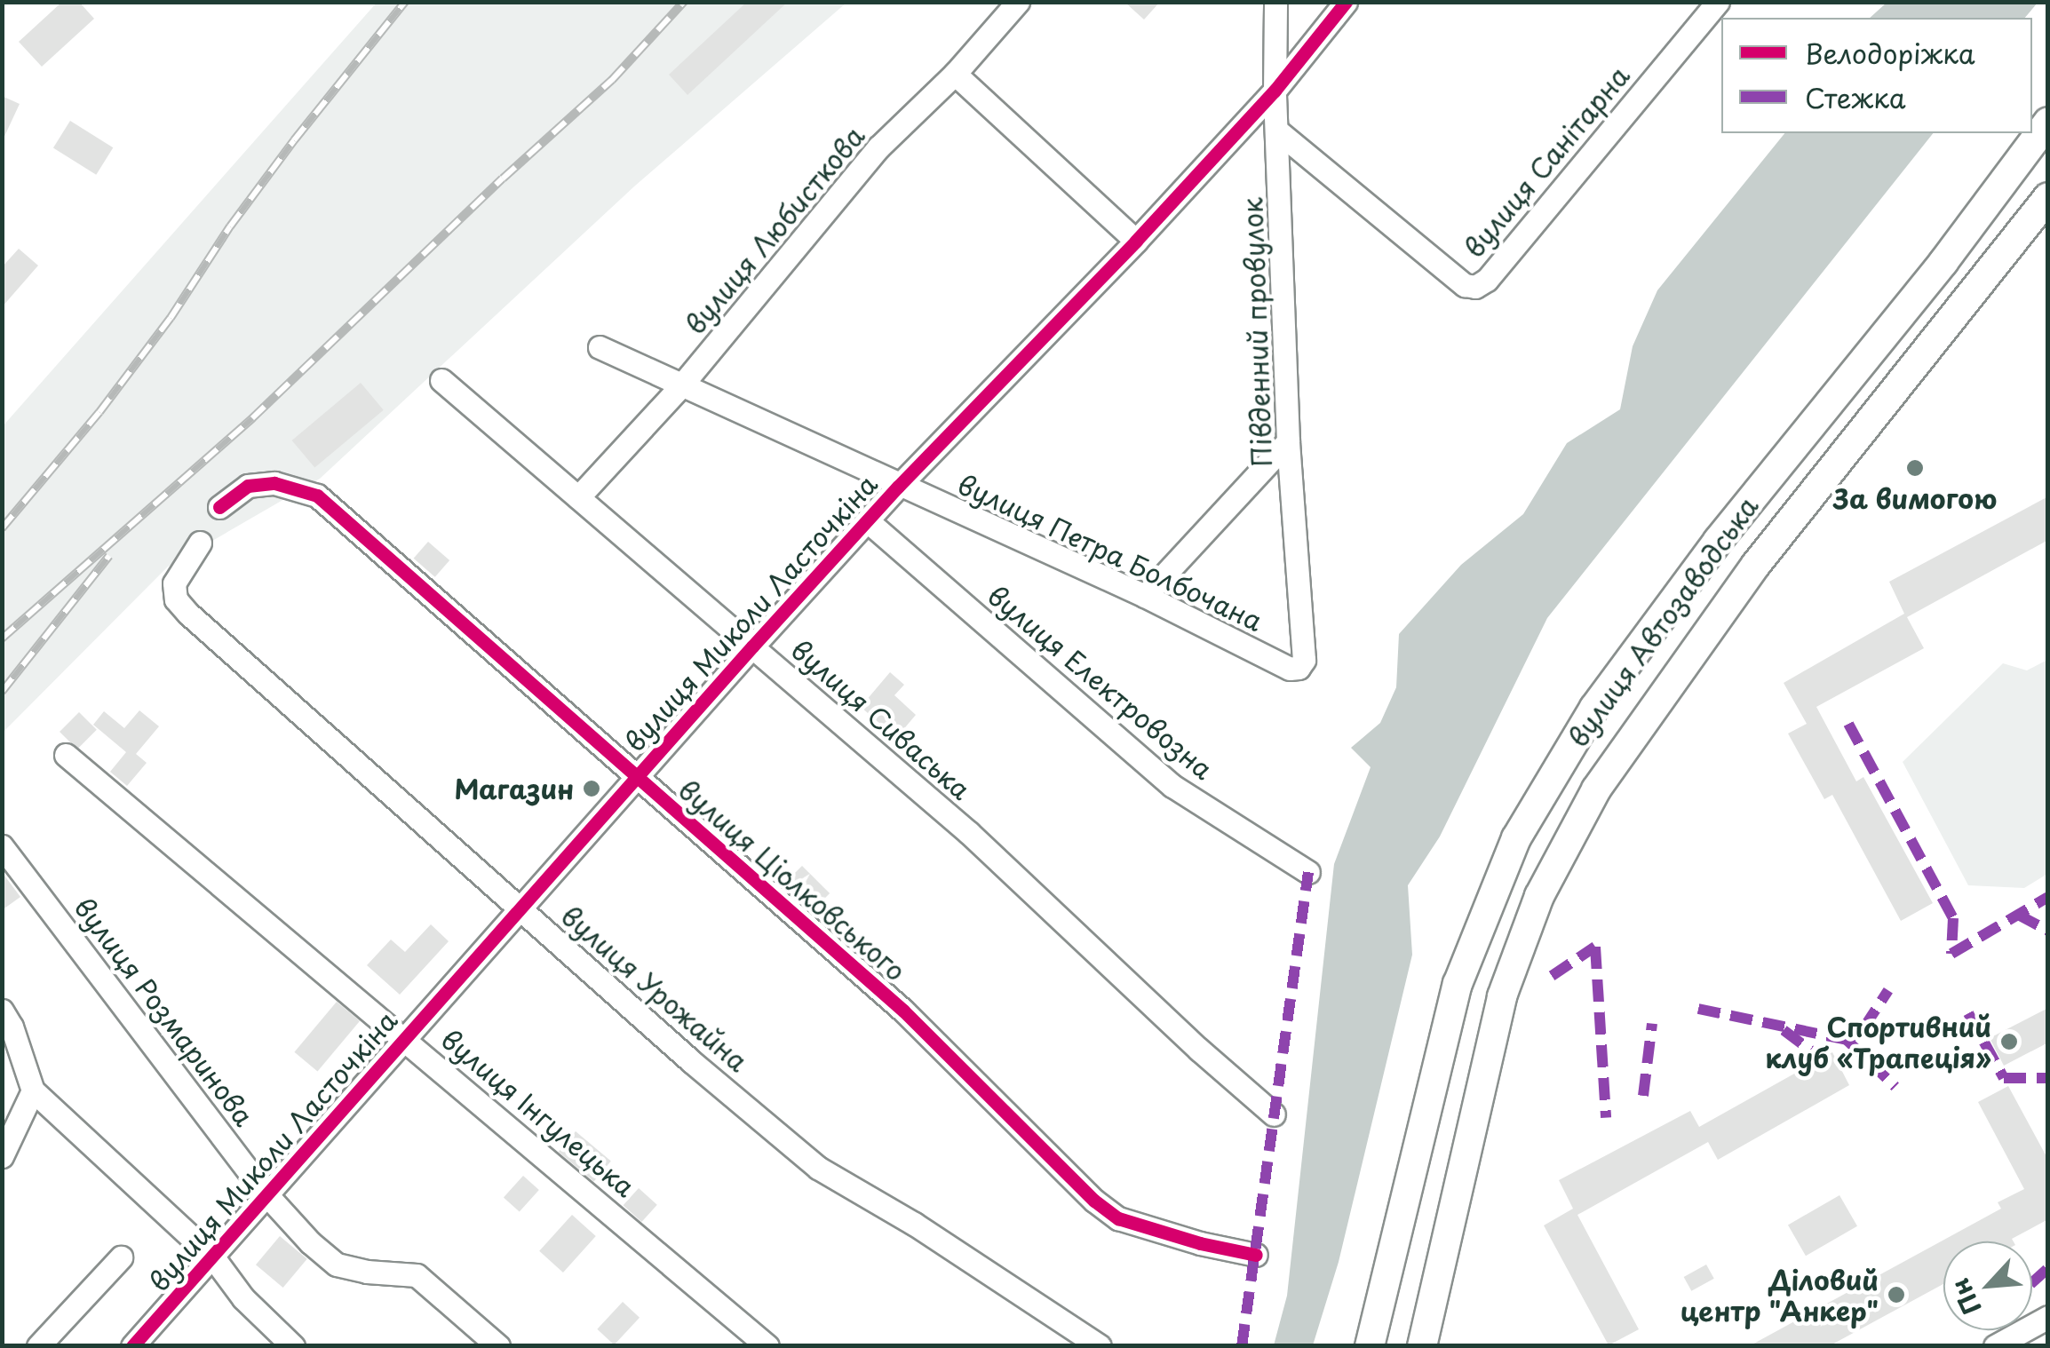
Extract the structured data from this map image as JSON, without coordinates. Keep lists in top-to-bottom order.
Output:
{
  "streets": {
    "main road": ["вулиця Автозаводська"],
    "street": [
      "вулиця Санітарна",
      "вулиця Любисткова",
      "Південний провулок",
      "вулиця Петра Болбочана",
      "вулиця Миколи Ласточкіна",
      "вулиця Електровозна",
      "вулиця Сиваська",
      "вулиця Ціолковського",
      "вулиця Урожайна",
      "вулиця Розмаринова",
      "вулиця Інгулецька"
    ]
  },
  "crossings": [
    ["вулиця Санітарна", "Південний провулок"],
    ["вулиця Любисткова", "вулиця Петра Болбочана"],
    ["вулиця Любисткова", "вулиця Сиваська"],
    ["Південний провулок", "вулиця Петра Болбочана"],
    ["Південний провулок", "вулиця Миколи Ласточкіна"],
    ["вулиця Петра Болбочана", "вулиця Миколи Ласточкіна"],
    ["вулиця Миколи Ласточкіна", "вулиця Електровозна"],
    ["вулиця Миколи Ласточкіна", "вулиця Сиваська"],
    ["вулиця Миколи Ласточкіна", "вулиця Ціолковського"],
    ["вулиця Миколи Ласточкіна", "вулиця Урожайна"],
    ["вулиця Миколи Ласточкіна", "вулиця Розмаринова"],
    ["вулиця Миколи Ласточкіна", "вулиця Інгулецька"]
  ],
  "places": [
    "За вимогою",
    "Магазин",
    "Спортивний клуб «Трапеція»",
    "Діловий центр \"Анкер\""
  ],
  "legend": ["Велодоріжка", "Стежка"],
  "north": "bottom left"
}
